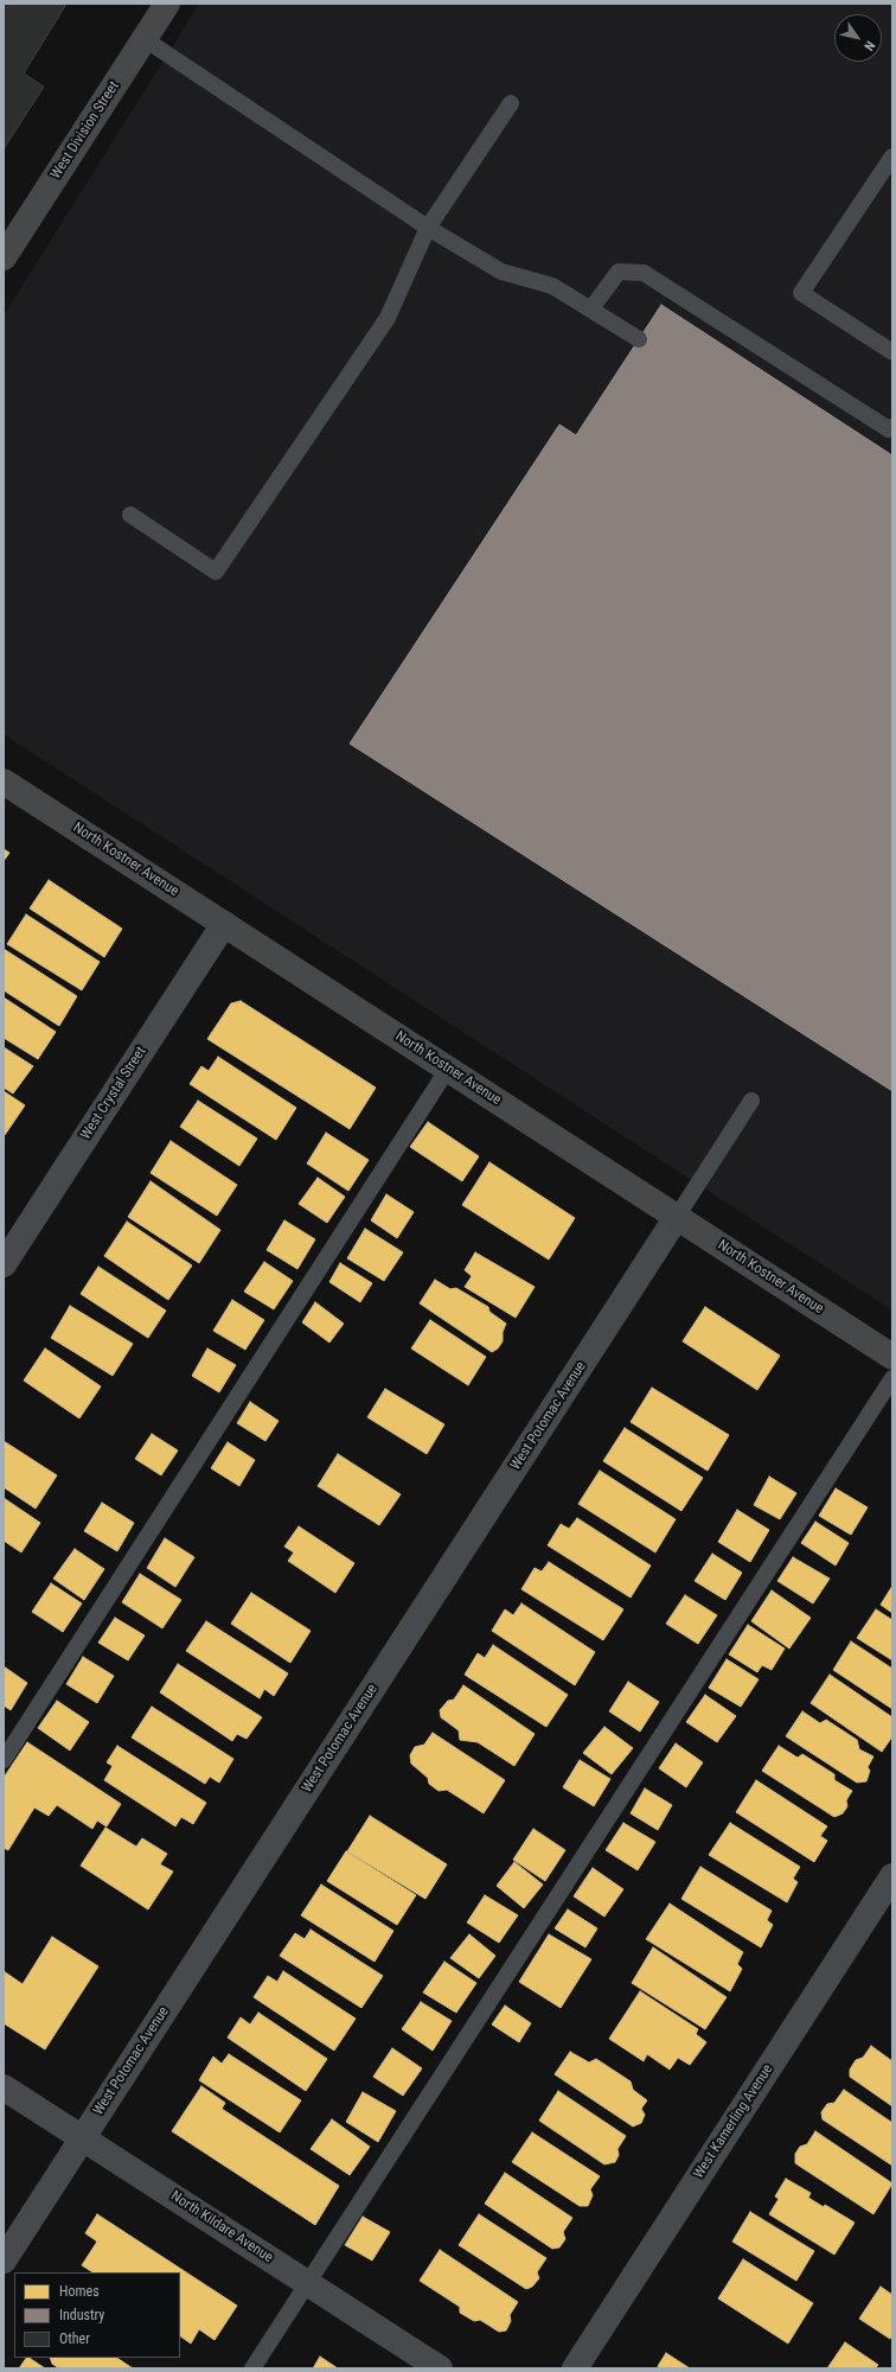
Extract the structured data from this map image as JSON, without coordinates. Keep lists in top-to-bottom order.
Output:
{
  "streets": {
    "street": [
      "West Division Street",
      "North Kostner Avenue",
      "West Crystal Street",
      "West Potomac Avenue",
      "West Kamerling Avenue",
      "North Kildare Avenue"
    ]
  },
  "crossings": [
    ["North Kostner Avenue", "West Crystal Street"],
    ["North Kostner Avenue", "West Potomac Avenue"],
    ["West Potomac Avenue", "North Kildare Avenue"]
  ],
  "legend": ["Homes", "Industry", "Other"],
  "north": "bottom right"
}
